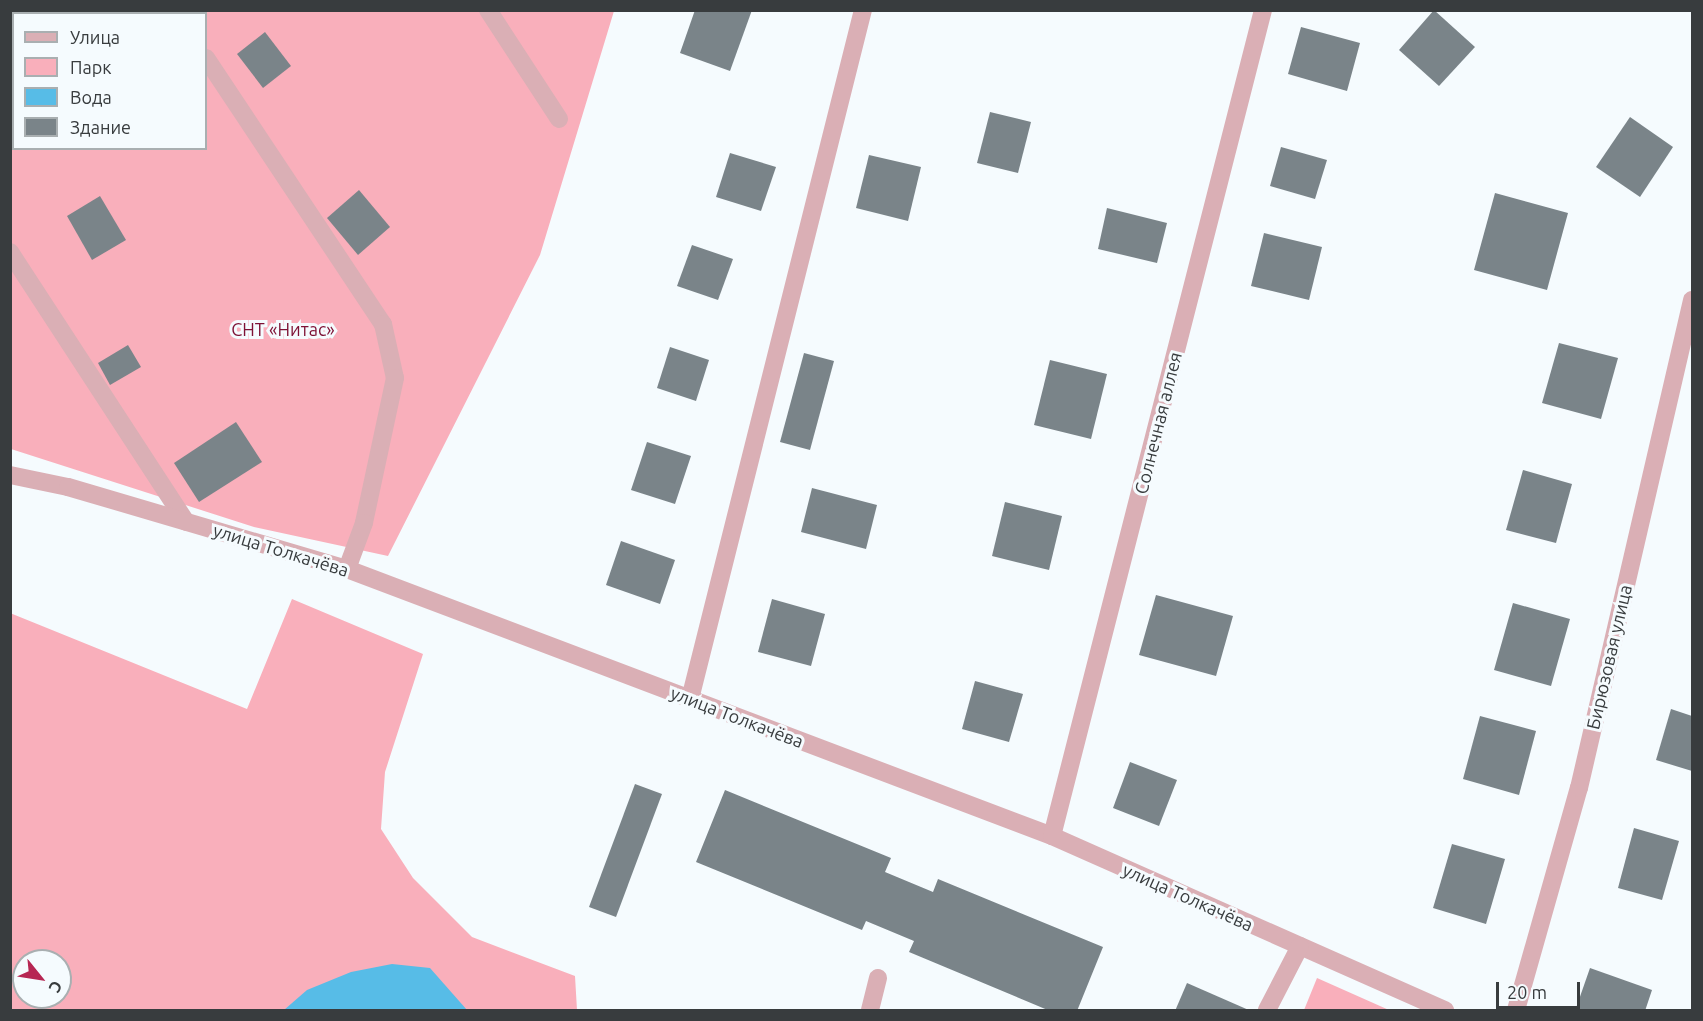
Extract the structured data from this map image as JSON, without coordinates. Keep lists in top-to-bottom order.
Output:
{
  "streets": {
    "street": ["Солнечная аллея", "улица Толкачёва", "Бирюзовая улица"]
  },
  "crossings": [
    ["Солнечная аллея", "улица Толкачёва"]
  ],
  "parks": ["СНТ «Нитас»"],
  "legend": [
    "Улица",
    "Парк",
    "Вода",
    "Здание"
  ],
  "scale_bar": "20 m",
  "north": "bottom right"
}
